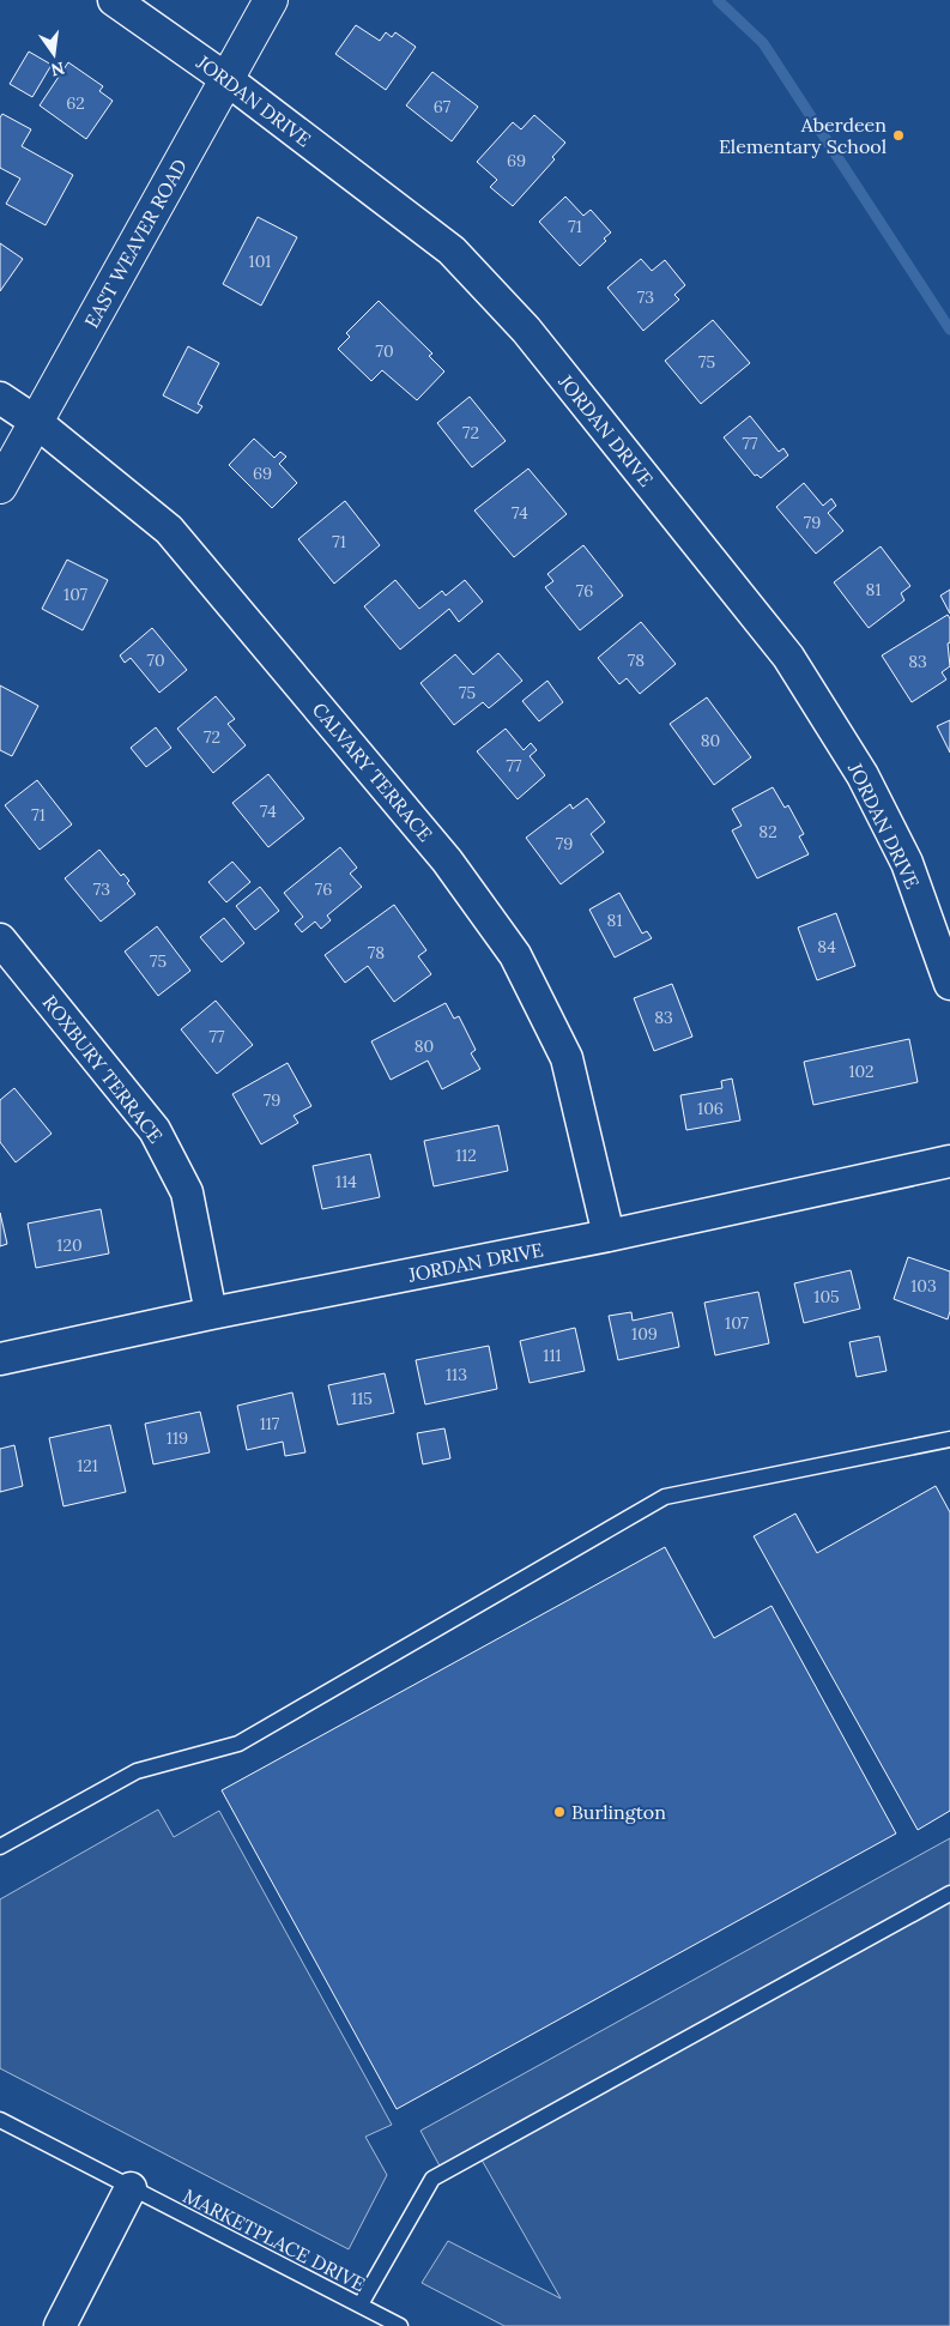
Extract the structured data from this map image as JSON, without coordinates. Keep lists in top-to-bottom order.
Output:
{
  "streets": {
    "street": [
      "JORDAN DRIVE",
      "EAST WEAVER ROAD",
      "CALVARY TERRACE",
      "ROXBURY TERRACE"
    ],
    "lane": ["MARKETPLACE DRIVE"]
  },
  "crossings": [
    ["JORDAN DRIVE", "EAST WEAVER ROAD"],
    ["JORDAN DRIVE", "CALVARY TERRACE"],
    ["JORDAN DRIVE", "ROXBURY TERRACE"],
    ["EAST WEAVER ROAD", "CALVARY TERRACE"]
  ],
  "places": ["Aberdeen Elementary School", "Burlington"],
  "house_numbers": [
    "62",
    "67",
    "69",
    "71",
    "101",
    "73",
    "70",
    "75",
    "72",
    "77",
    "69",
    "74",
    "79",
    "71",
    "81",
    "76",
    "107",
    "70",
    "78",
    "83",
    "75",
    "72",
    "80",
    "77",
    "74",
    "71",
    "82",
    "79",
    "73",
    "76",
    "81",
    "84",
    "78",
    "75",
    "83",
    "77",
    "80",
    "102",
    "79",
    "106",
    "112",
    "114",
    "120",
    "103",
    "105",
    "107",
    "109",
    "111",
    "113",
    "115",
    "117",
    "119",
    "121"
  ],
  "north": "bottom"
}
